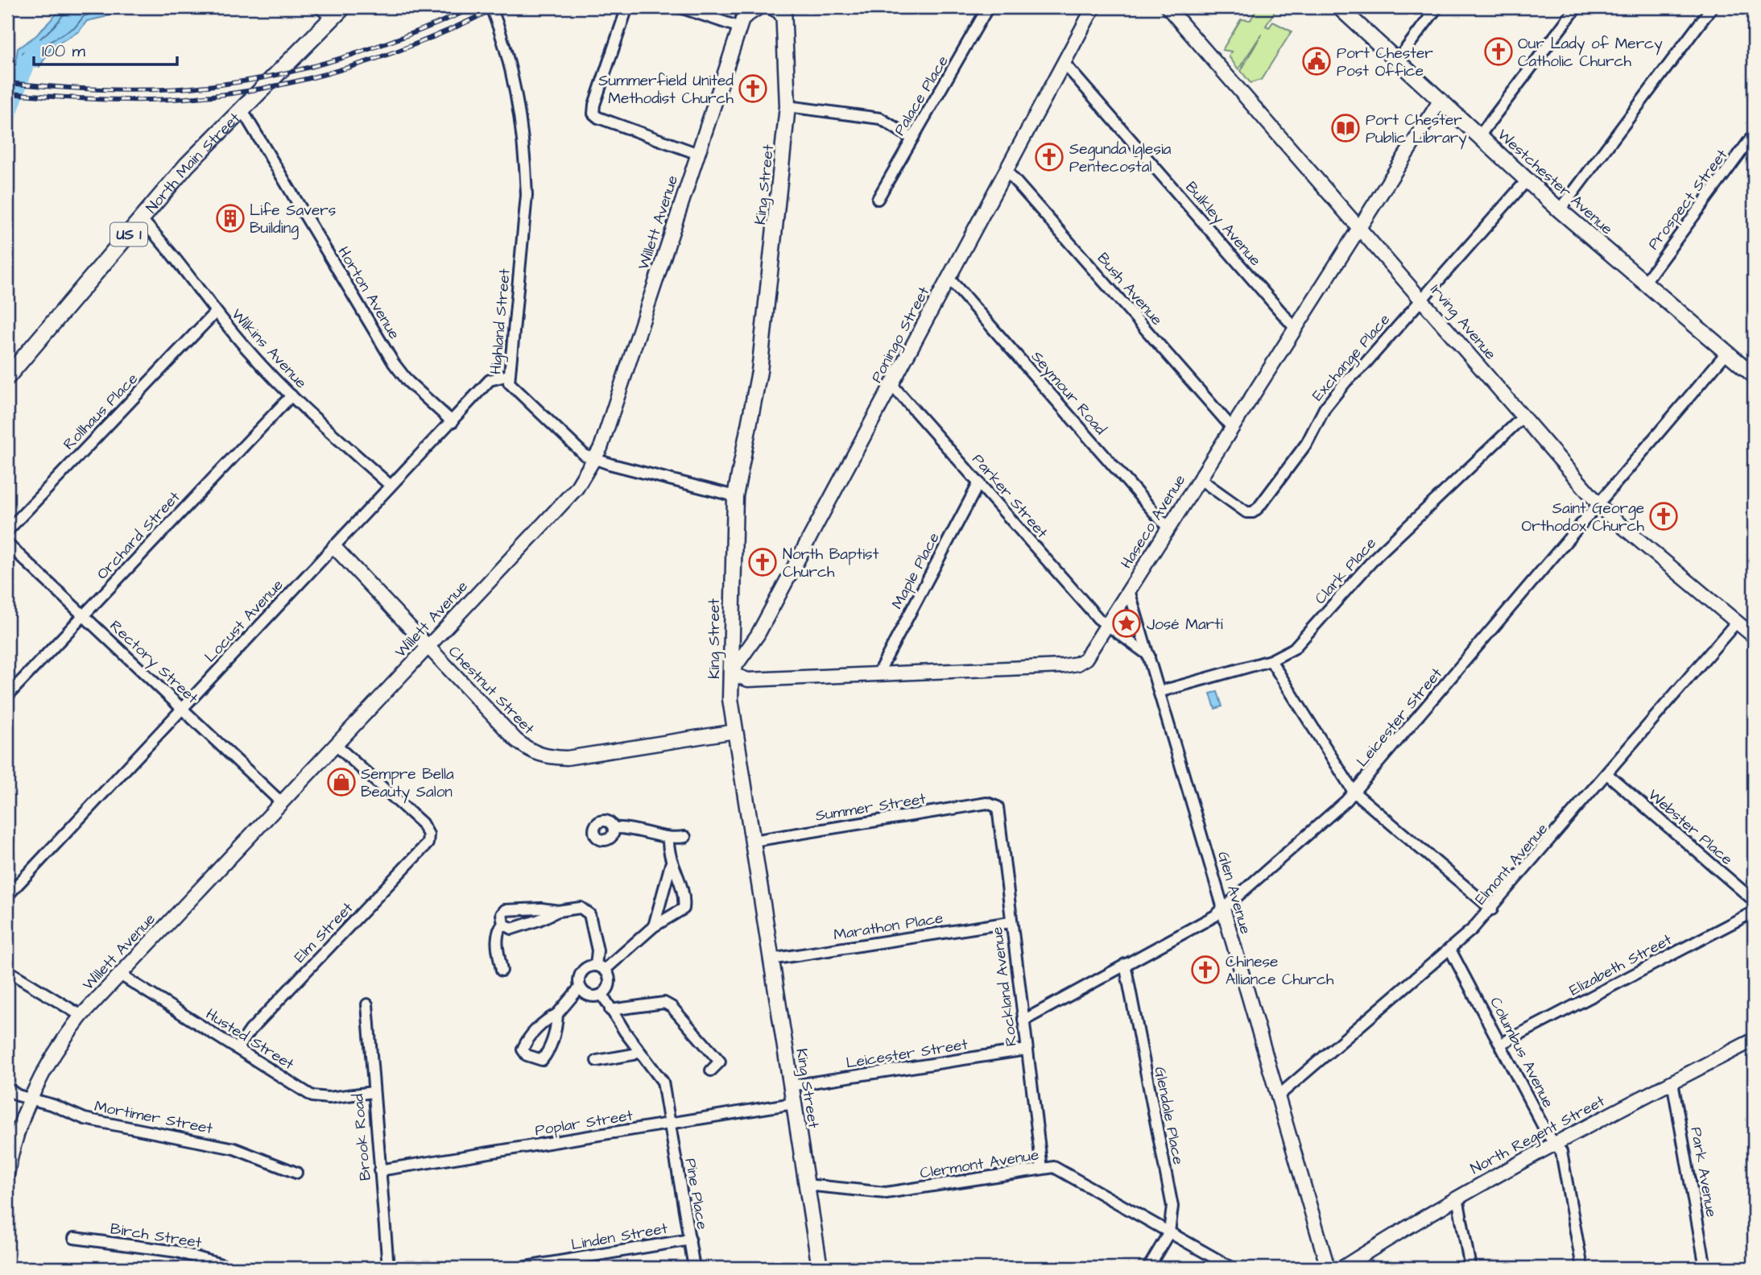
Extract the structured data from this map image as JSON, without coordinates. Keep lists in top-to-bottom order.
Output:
{
  "streets": {
    "main road": [
      "North Main Street",
      "Westchester Avenue",
      "King Street",
      "US 1"
    ],
    "street": [
      "Palace Place",
      "Prospect Street",
      "Willett Avenue",
      "Bulkley Avenue",
      "Bush Avenue",
      "Horton Avenue",
      "Highland Street",
      "Irving Avenue",
      "Poningo Street",
      "Wilkins Avenue",
      "Exchange Place",
      "Seymour Road",
      "Rollhaus Place",
      "Parker Street",
      "Haseco Avenue",
      "Orchard Street",
      "Maple Place",
      "Clark Place",
      "Locust Avenue",
      "Rectory Street",
      "Chestnut Street",
      "Leicester Street",
      "Summer Street",
      "Webster Place",
      "Elmont Avenue",
      "Glen Avenue",
      "Marathon Place",
      "Elm Street",
      "Elizabeth Street",
      "Rockland Avenue",
      "Husted Street",
      "Columbus Avenue",
      "Glendale Place",
      "Mortimer Street",
      "Poplar Street",
      "North Regent Street",
      "Brook Road",
      "Clermont Avenue",
      "Park Avenue",
      "Pine Place",
      "Birch Street",
      "Linden Street"
    ]
  },
  "crossings": [
    ["North Main Street", "Horton Avenue"],
    ["North Main Street", "Wilkins Avenue"],
    ["Westchester Avenue", "Prospect Street"],
    ["Westchester Avenue", "Exchange Place"],
    ["Westchester Avenue", "Haseco Avenue"],
    ["Westchester Avenue", "Leicester Street"],
    ["King Street", "Highland Street"],
    ["King Street", "Poningo Street"],
    ["King Street", "Haseco Avenue"],
    ["King Street", "Chestnut Street"],
    ["King Street", "Leicester Street"],
    ["King Street", "Summer Street"],
    ["King Street", "Marathon Place"],
    ["King Street", "Poplar Street"],
    ["King Street", "Clermont Avenue"],
    ["Willett Avenue", "Highland Street"],
    ["Willett Avenue", "Rectory Street"],
    ["Willett Avenue", "Chestnut Street"],
    ["Willett Avenue", "Elm Street"],
    ["Willett Avenue", "Husted Street"],
    ["Willett Avenue", "Mortimer Street"],
    ["Bulkley Avenue", "Poningo Street"],
    ["Bulkley Avenue", "Haseco Avenue"],
    ["Bush Avenue", "Poningo Street"],
    ["Bush Avenue", "Haseco Avenue"],
    ["Horton Avenue", "Locust Avenue"],
    ["Highland Street", "Locust Avenue"],
    ["Irving Avenue", "Exchange Place"],
    ["Irving Avenue", "Haseco Avenue"],
    ["Irving Avenue", "Clark Place"],
    ["Irving Avenue", "Leicester Street"],
    ["Irving Avenue", "Elmont Avenue"],
    ["Poningo Street", "Seymour Road"],
    ["Poningo Street", "Parker Street"],
    ["Poningo Street", "Haseco Avenue"],
    ["Wilkins Avenue", "Rollhaus Place"],
    ["Wilkins Avenue", "Orchard Street"],
    ["Wilkins Avenue", "Locust Avenue"],
    ["Exchange Place", "Haseco Avenue"],
    ["Seymour Road", "Haseco Avenue"],
    ["Parker Street", "Haseco Avenue"],
    ["Parker Street", "Maple Place"],
    ["Haseco Avenue", "Maple Place"],
    ["Haseco Avenue", "Glen Avenue"],
    ["Orchard Street", "Rectory Street"],
    ["Clark Place", "Glen Avenue"],
    ["Locust Avenue", "Rectory Street"],
    ["Locust Avenue", "Chestnut Street"],
    ["Leicester Street", "Glen Avenue"],
    ["Leicester Street", "Rockland Avenue"],
    ["Leicester Street", "Glendale Place"],
    ["Summer Street", "Rockland Avenue"],
    ["Webster Place", "Elmont Avenue"],
    ["Elmont Avenue", "Glen Avenue"],
    ["Elmont Avenue", "Columbus Avenue"],
    ["Marathon Place", "Rockland Avenue"],
    ["Elm Street", "Husted Street"],
    ["Elizabeth Street", "Columbus Avenue"],
    ["Rockland Avenue", "Clermont Avenue"],
    ["Husted Street", "Brook Road"],
    ["Columbus Avenue", "North Regent Street"],
    ["Glendale Place", "Clermont Avenue"],
    ["Poplar Street", "Brook Road"],
    ["Poplar Street", "Pine Place"],
    ["North Regent Street", "Park Avenue"],
    ["Pine Place", "Linden Street"]
  ],
  "places": {
    "church": [
      "Our Lady of Mercy Catholic Church",
      "Summerfield United Methodist Church",
      "Segunda Iglesia Pentecostal",
      "Saint George Orthodox Church",
      "North Baptist Church",
      "Chinese Alliance Church"
    ],
    "public building": ["Port Chester Post Office"],
    "library": ["Port Chester Public Library"],
    "building": ["Life Savers Building"],
    "place": ["José Martí"],
    "shop": ["Sempre Bella Beauty Salon"]
  },
  "scale_bar": "100 m"
}
